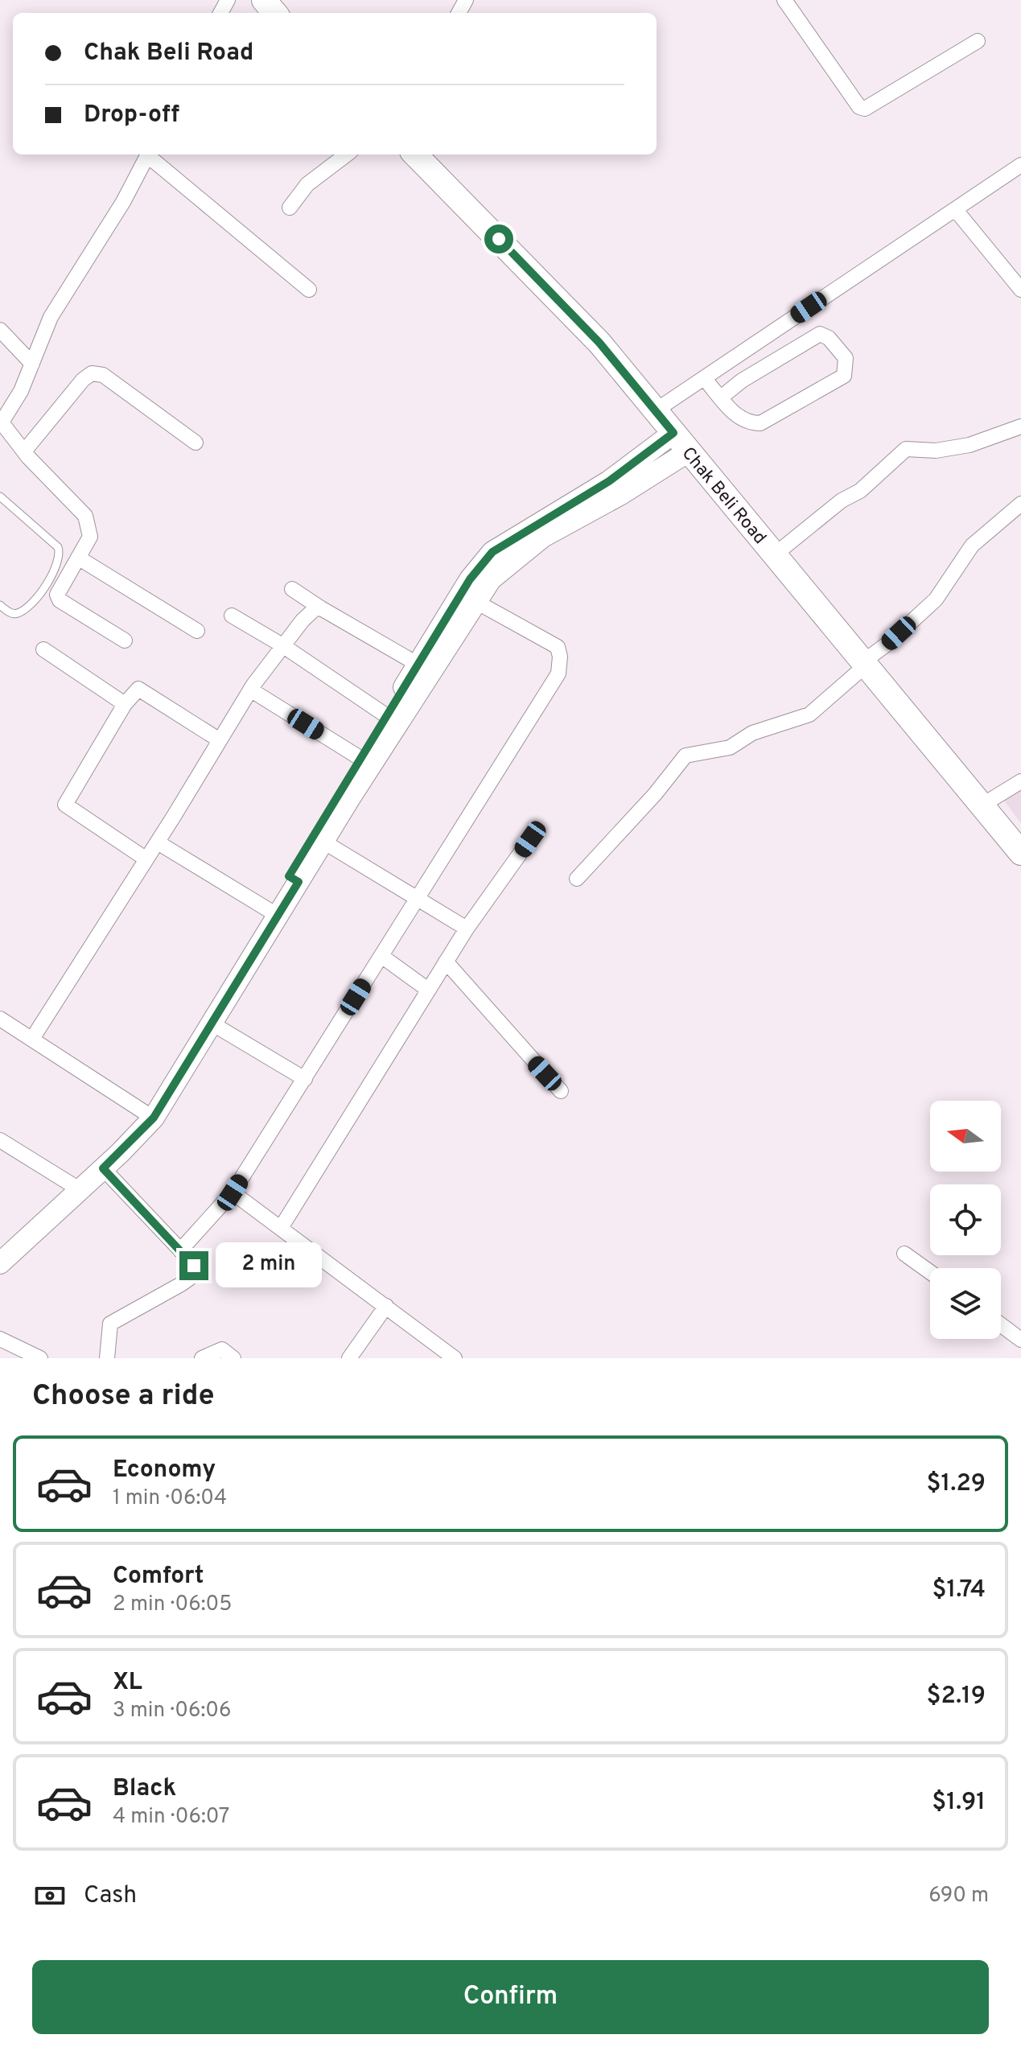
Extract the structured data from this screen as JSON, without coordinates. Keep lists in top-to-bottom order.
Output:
{
  "streets": {
    "main road": ["Chak Beli Road"]
  },
  "north": "left",
  "page": {
    "banner": ["Chak Beli Road", "Drop-off"],
    "bubble": "2 min",
    "heading": "Choose a ride",
    "list": [
      {
        "name": "Economy",
        "note": "1 min · 06:04",
        "value": "$1.29"
      },
      {
        "name": "Comfort",
        "note": "2 min · 06:05",
        "value": "$1.74"
      },
      {
        "name": "XL",
        "note": "3 min · 06:06",
        "value": "$2.19"
      },
      {
        "name": "Black",
        "note": "4 min · 06:07",
        "value": "$1.91"
      }
    ],
    "pay": ["Cash", "690 m"],
    "buttons": "Confirm"
  }
}
